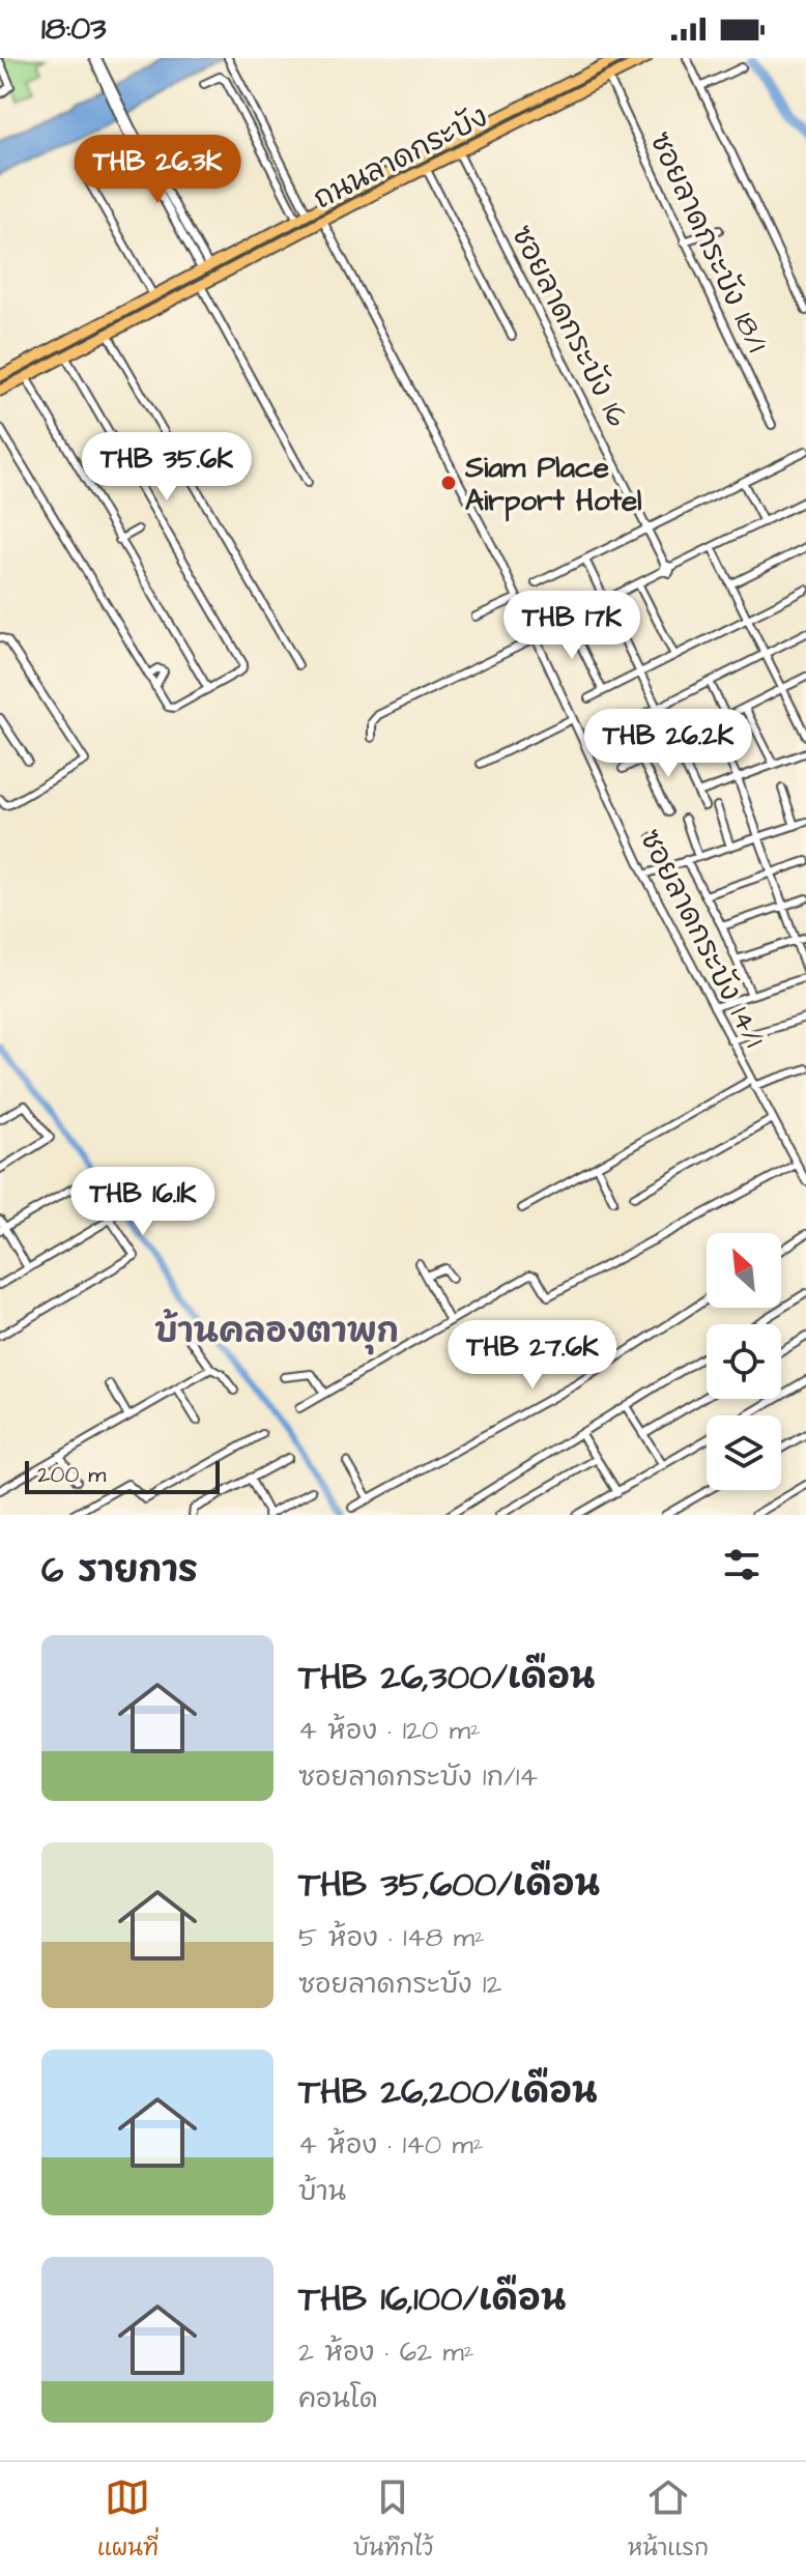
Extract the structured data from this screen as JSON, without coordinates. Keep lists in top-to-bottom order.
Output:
{
  "streets": {
    "main road": ["ถนนลาดกระบัง"],
    "street": ["ซอยลาดกระบัง 18/1", "ซอยลาดกระบัง 16", "ซอยลาดกระบัง 14/1"]
  },
  "crossings": [
    ["ถนนลาดกระบัง", "ซอยลาดกระบัง 18/1"],
    ["ถนนลาดกระบัง", "ซอยลาดกระบัง 16"],
    ["ถนนลาดกระบัง", "ซอยลาดกระบัง 14/1"]
  ],
  "districts": ["บ้านคลองตาพุก"],
  "places": ["Siam Place Airport Hotel"],
  "scale_bar": "200 m",
  "north": "top left",
  "page": {
    "status": "18:03",
    "price": [
      "THB 26.3K",
      "THB 35.6K",
      "THB 17K",
      "THB 26.2K",
      "THB 16.1K",
      "THB 27.6K"
    ],
    "scale": "200 m",
    "heading": "6 รายการ",
    "list": [
      {
        "name": "THB 26,300/เดือน",
        "note": "4 ห้อง · 120 m² · ซอยลาดกระบัง 1ก/14"
      },
      {
        "name": "THB 35,600/เดือน",
        "note": "5 ห้อง · 148 m² · ซอยลาดกระบัง 12"
      },
      {
        "name": "THB 26,200/เดือน",
        "note": "4 ห้อง · 140 m² · บ้าน"
      },
      {
        "name": "THB 16,100/เดือน",
        "note": "2 ห้อง · 62 m² · คอนโด"
      }
    ],
    "tabs": ["แผนที่", "บันทึกไว้", "หน้าแรก"]
  }
}
